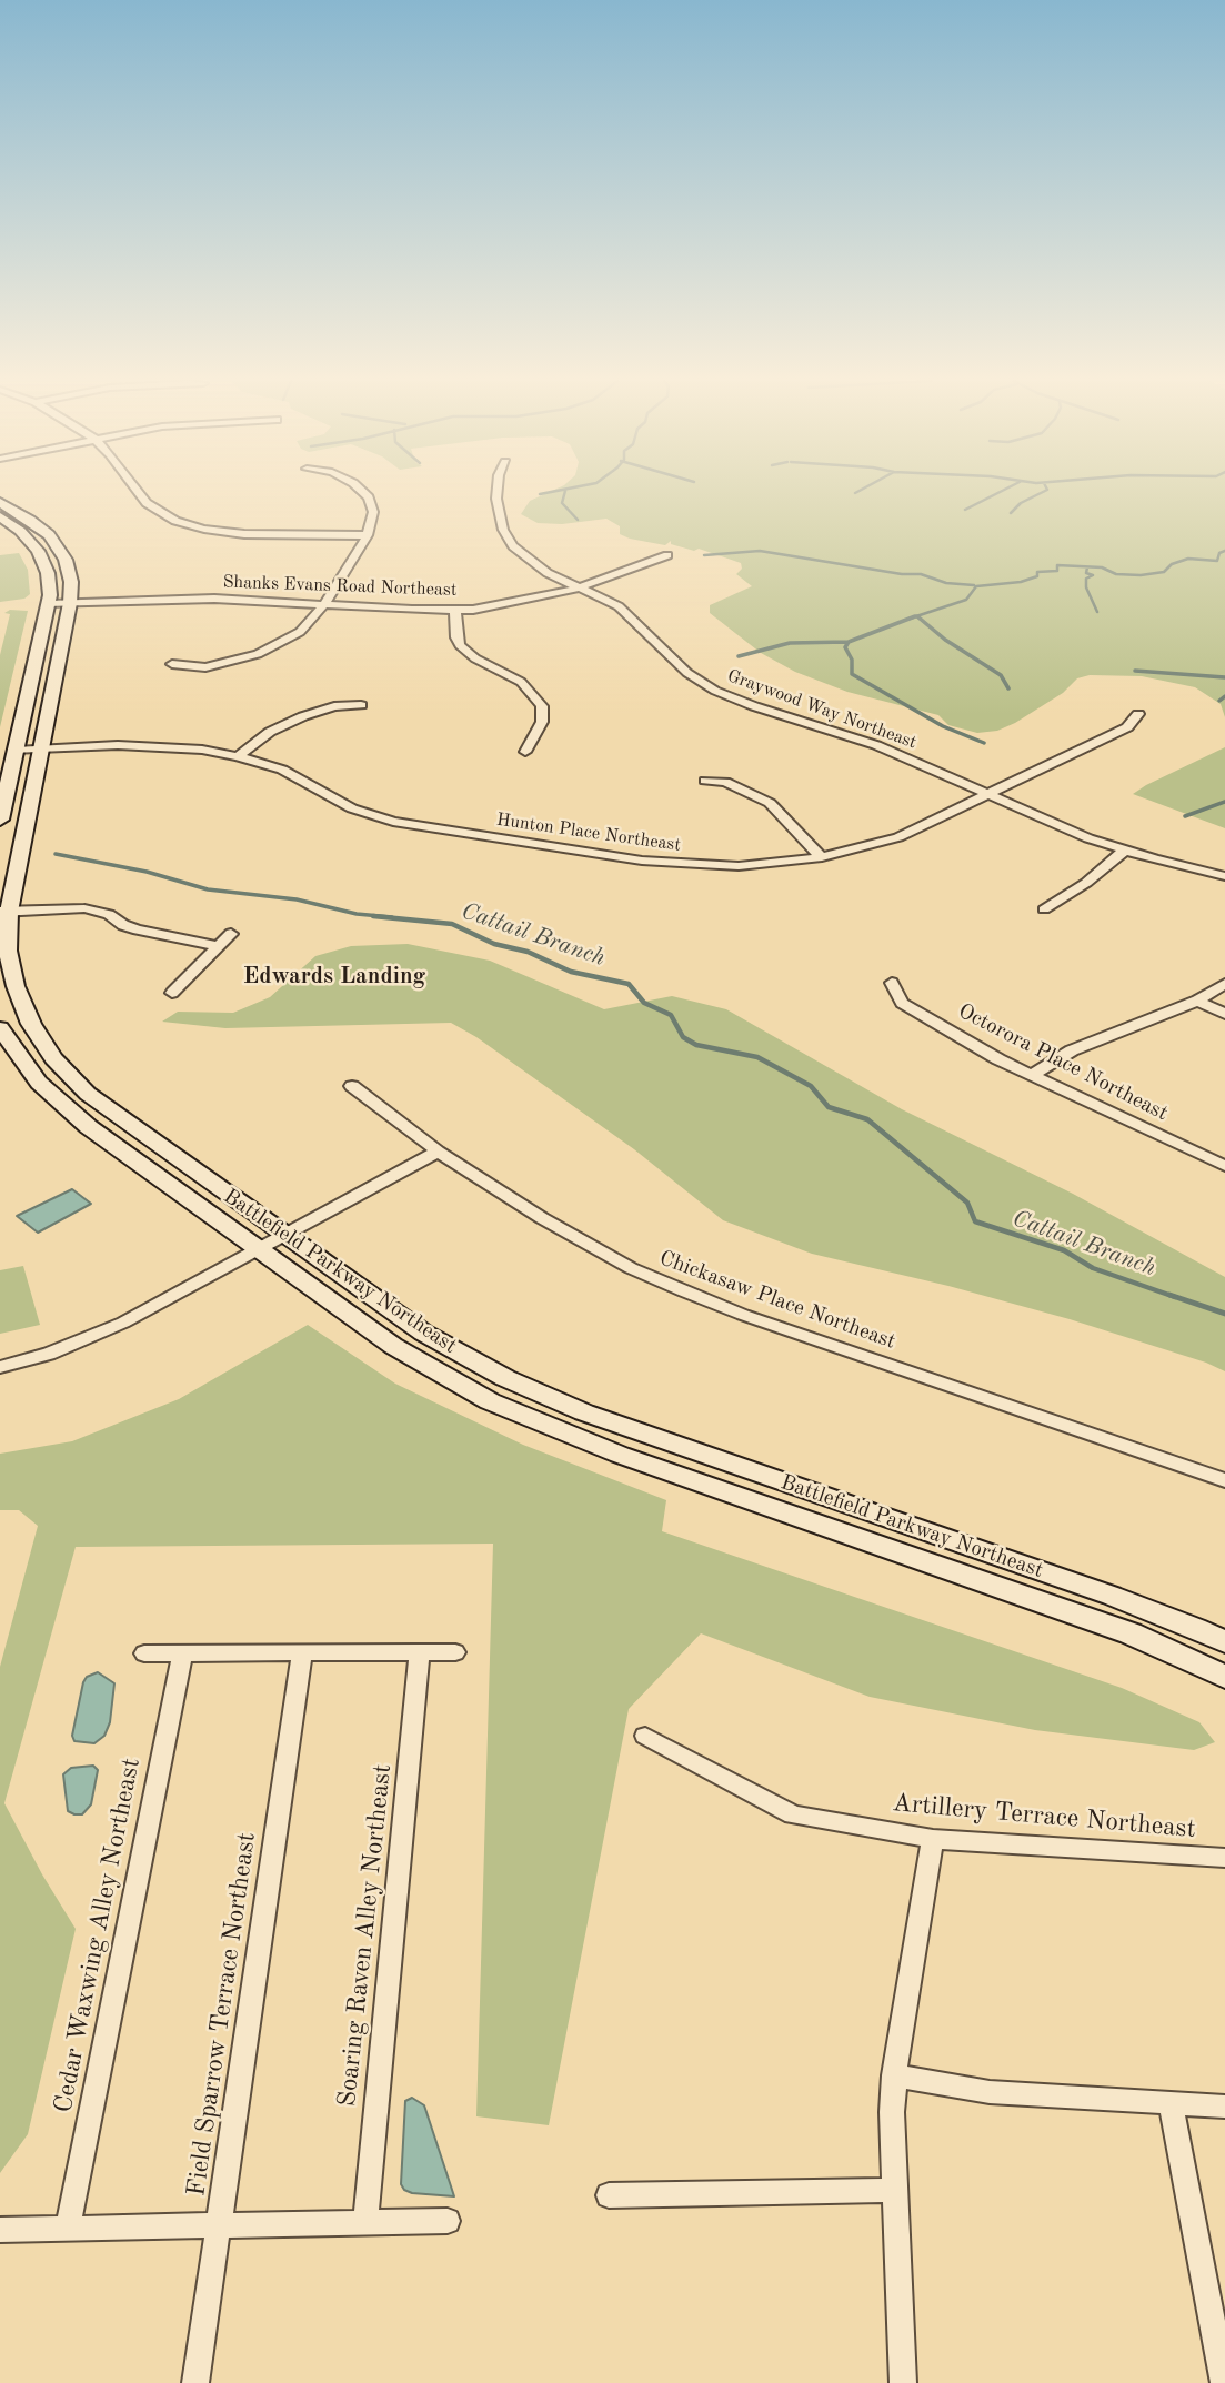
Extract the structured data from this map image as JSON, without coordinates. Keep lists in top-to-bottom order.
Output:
{
  "streets": {
    "main road": ["Battlefield Parkway Northeast"],
    "street": [
      "Shanks Evans Road Northeast",
      "Graywood Way Northeast",
      "Hunton Place Northeast",
      "Octorora Place Northeast",
      "Chickasaw Place Northeast",
      "Artillery Terrace Northeast",
      "Cedar Waxwing Alley Northeast",
      "Soaring Raven Alley Northeast",
      "Field Sparrow Terrace Northeast"
    ]
  },
  "crossings": [
    ["Shanks Evans Road Northeast", "Graywood Way Northeast"],
    ["Shanks Evans Road Northeast", "Battlefield Parkway Northeast"],
    ["Graywood Way Northeast", "Hunton Place Northeast"],
    ["Hunton Place Northeast", "Battlefield Parkway Northeast"]
  ],
  "districts": ["Edwards Landing"],
  "water": ["Cattail Branch"]
}
